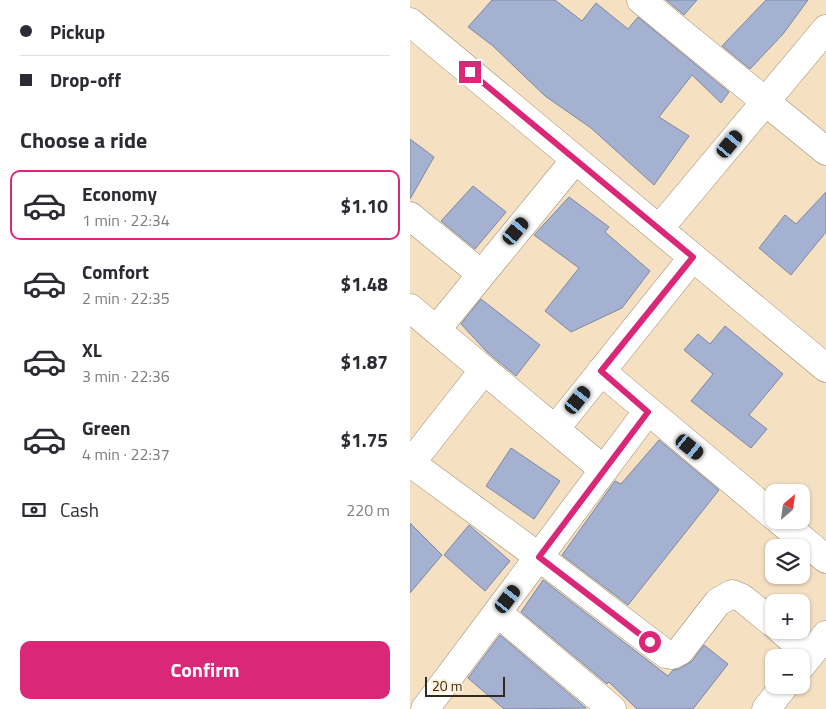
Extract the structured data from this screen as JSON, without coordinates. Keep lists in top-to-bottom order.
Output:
{
  "scale_bar": "20 m",
  "north": "top right",
  "page": {
    "banner": ["Pickup", "Drop-off"],
    "heading": "Choose a ride",
    "list": [
      {
        "name": "Economy",
        "note": "1 min · 22:34",
        "value": "$1.10"
      },
      {
        "name": "Comfort",
        "note": "2 min · 22:35",
        "value": "$1.48"
      },
      {
        "name": "XL",
        "note": "3 min · 22:36",
        "value": "$1.87"
      },
      {
        "name": "Green",
        "note": "4 min · 22:37",
        "value": "$1.75"
      }
    ],
    "pay": ["Cash", "220 m"],
    "map_buttons": ["+", "−"],
    "buttons": "Confirm",
    "scale": "20 m"
  }
}
